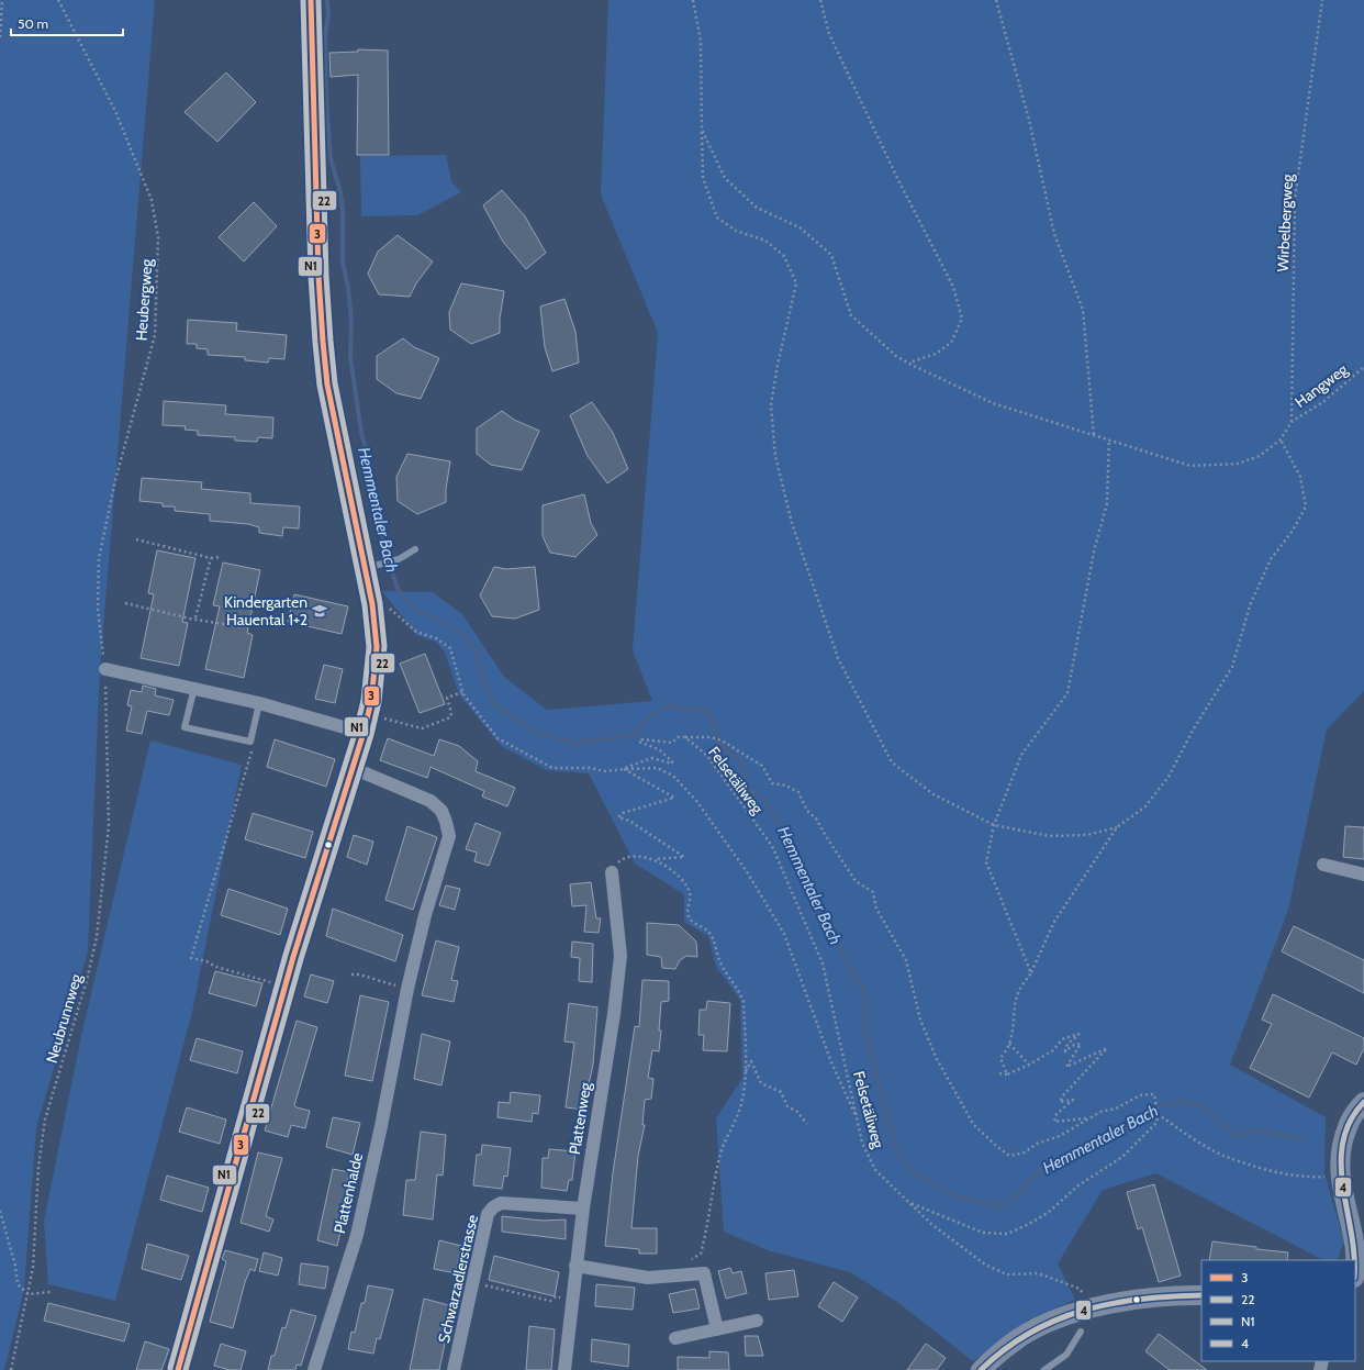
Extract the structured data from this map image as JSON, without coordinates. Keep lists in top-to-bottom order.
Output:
{
  "streets": {
    "street": ["Plattenweg", "Plattenhalde", "Schwarzadlerstrasse"],
    "path": [
      "Wirbelbergweg",
      "Heubergweg",
      "Hangweg",
      "Felsetäliweg",
      "Neubrunnweg"
    ]
  },
  "crossings": [
    ["Wirbelbergweg", "Hangweg"],
    ["Heubergweg", "Neubrunnweg"],
    ["Plattenweg", "Schwarzadlerstrasse"]
  ],
  "water": ["Hemmentaler Bach"],
  "places": {
    "school or university": ["Kindergarten Hauental 1+2"]
  },
  "lines": [
    "transit line 3",
    "transit line 22",
    "transit line N1",
    "transit line 4"
  ],
  "legend": [
    "3",
    "22",
    "N1",
    "4"
  ],
  "scale_bar": "50 m"
}
